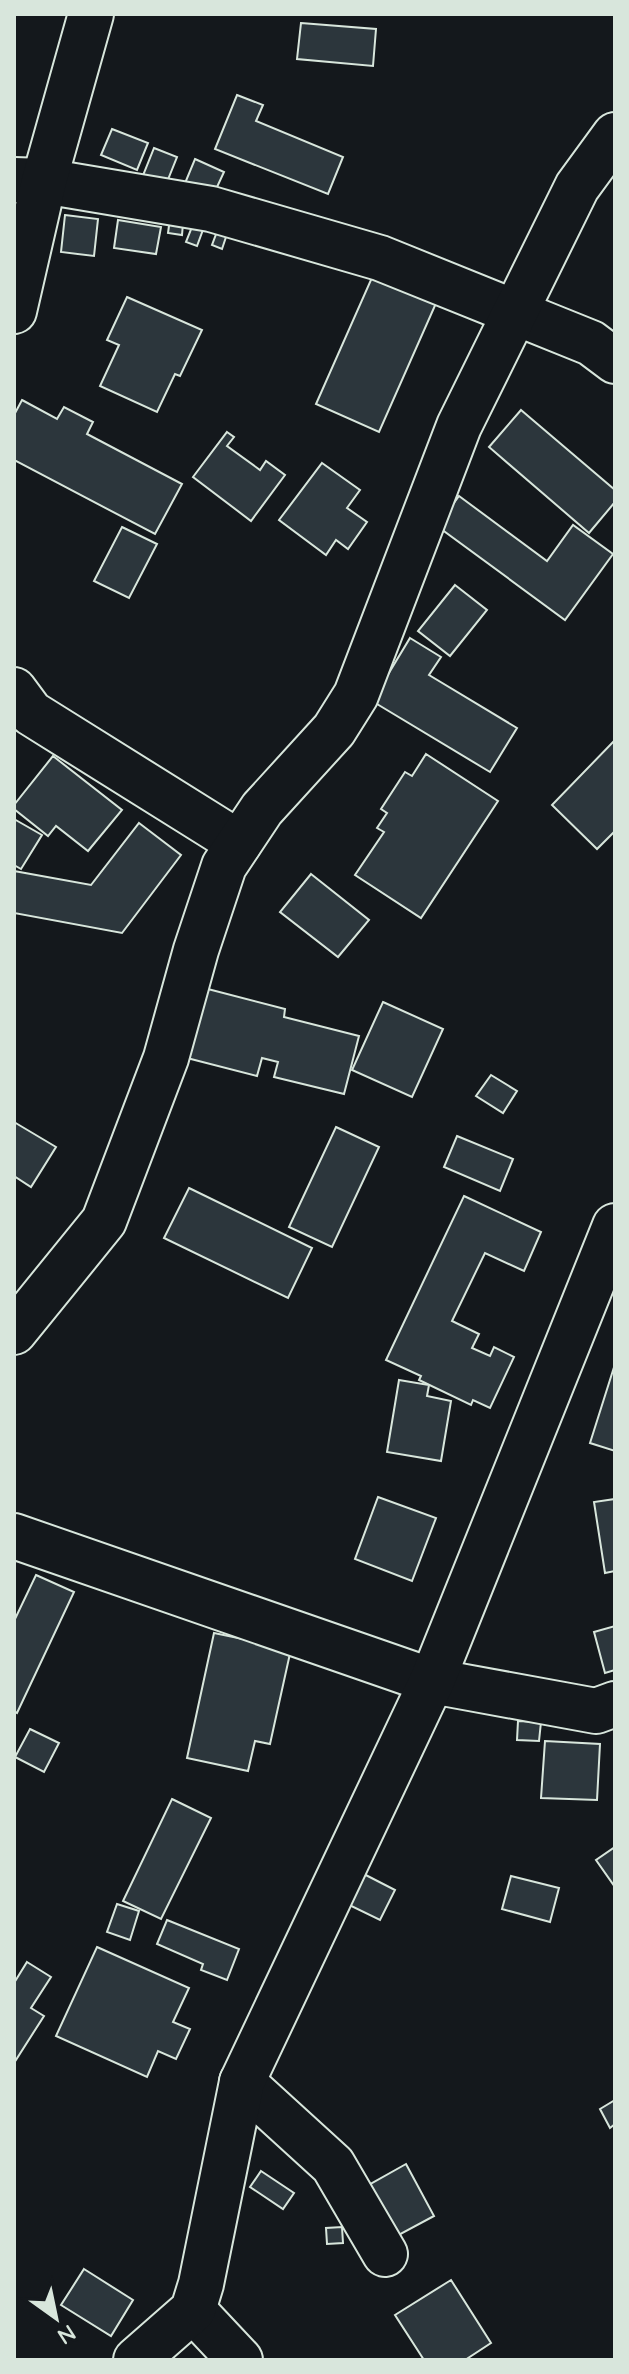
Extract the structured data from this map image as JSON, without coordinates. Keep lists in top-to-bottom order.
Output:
{
  "north": "bottom right"
}
